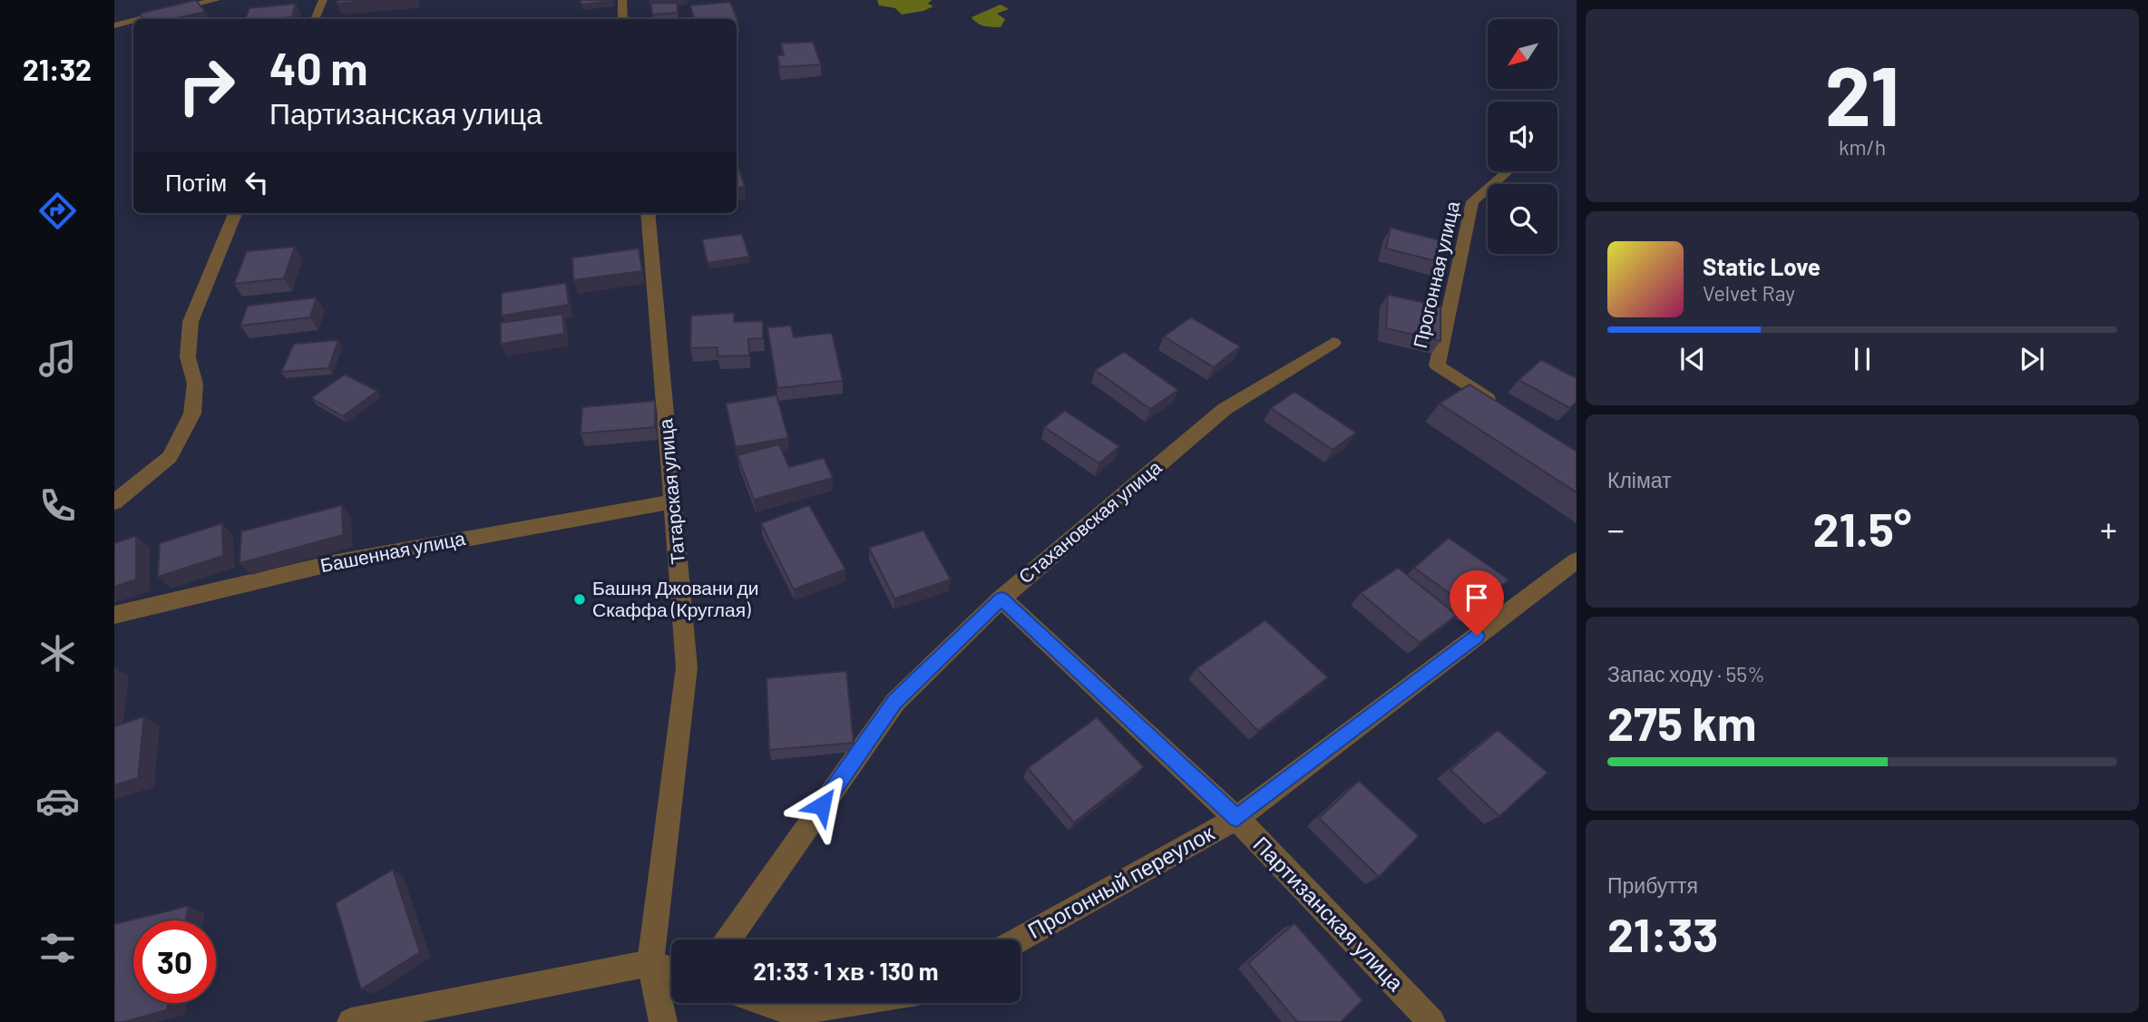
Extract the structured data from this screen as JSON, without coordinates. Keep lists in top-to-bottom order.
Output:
{
  "streets": {
    "street": [
      "Прогонная улица",
      "Татарская улица",
      "Стахановская улица",
      "Башенная улица",
      "Прогонный переулок",
      "Партизанская улица"
    ]
  },
  "crossings": [
    ["Татарская улица", "Башенная улица"],
    ["Стахановская улица", "Партизанская улица"],
    ["Прогонный переулок", "Партизанская улица"]
  ],
  "places": ["Башня Джовани ди Скаффа (Круглая)"],
  "north": "bottom left",
  "page": {
    "tabs": "21:32",
    "tile": [
      ["21", "km/h"],
      "Клімат",
      ["Запас ходу · 55%", "275 km"],
      ["Прибуття", "21:33"]
    ],
    "turn": ["40 m", "Партизанская улица"],
    "then": "Потім",
    "song": ["Static Love", "Velvet Ray"],
    "heat": ["−", "21.5°", "+"],
    "limit": "30",
    "trip": "21:33 · 1 хв · 130 m"
  }
}
